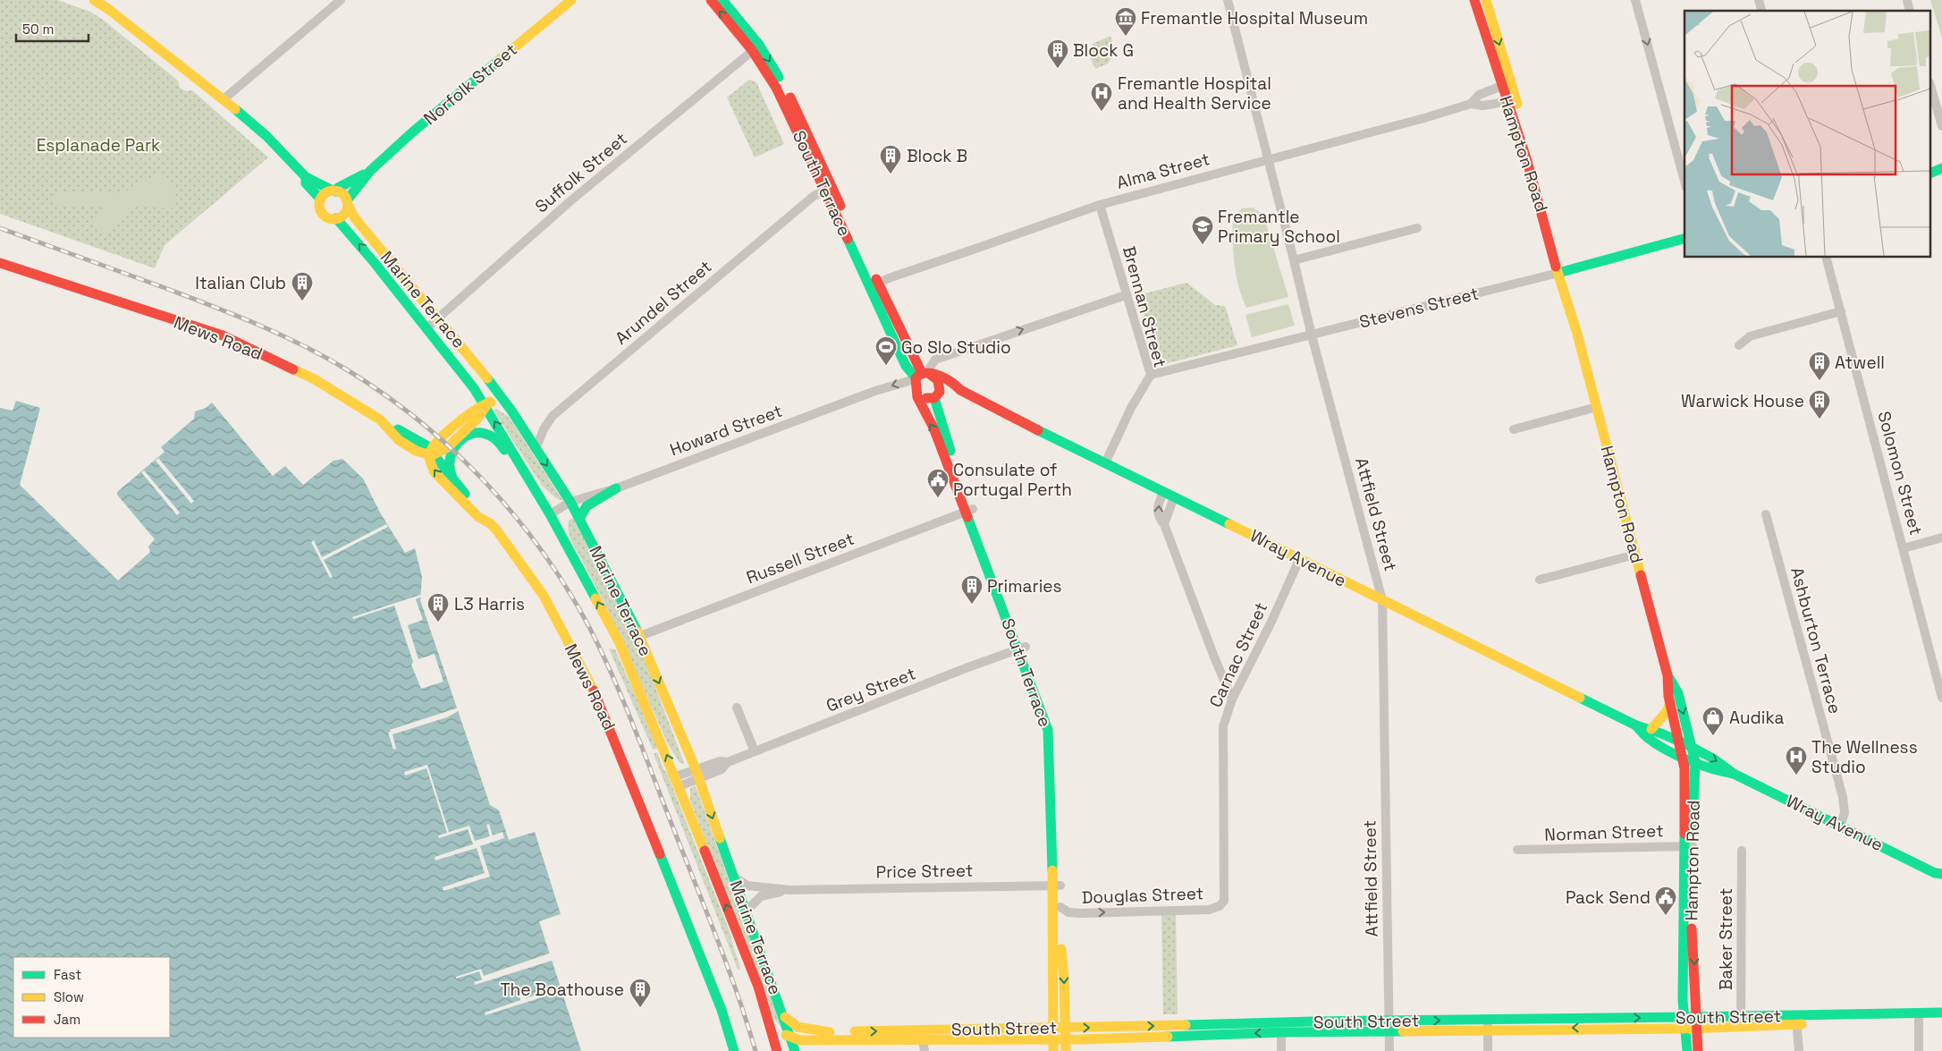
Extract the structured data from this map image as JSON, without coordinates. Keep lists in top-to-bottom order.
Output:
{
  "streets": {
    "street": [
      "Norfolk Street",
      "Hampton Road",
      "Alma Street",
      "Suffolk Street",
      "South Terrace",
      "Marine Terrace",
      "Arundel Street",
      "Brennan Street",
      "Stevens Street",
      "Mews Road",
      "Howard Street",
      "Solomon Street",
      "Attfield Street",
      "Russell Street",
      "Wray Avenue",
      "Ashburton Terrace",
      "Carnac Street",
      "Grey Street",
      "Norman Street",
      "Price Street",
      "Douglas Street",
      "Baker Street",
      "South Street"
    ]
  },
  "crossings": [
    ["Norfolk Street", "Marine Terrace"],
    ["Hampton Road", "Alma Street"],
    ["Hampton Road", "Stevens Street"],
    ["Hampton Road", "Wray Avenue"],
    ["Hampton Road", "Norman Street"],
    ["Hampton Road", "South Street"],
    ["Alma Street", "South Terrace"],
    ["Alma Street", "Brennan Street"],
    ["Alma Street", "Attfield Street"],
    ["Suffolk Street", "South Terrace"],
    ["Suffolk Street", "Marine Terrace"],
    ["South Terrace", "Arundel Street"],
    ["South Terrace", "Howard Street"],
    ["South Terrace", "Russell Street"],
    ["South Terrace", "Wray Avenue"],
    ["South Terrace", "Grey Street"],
    ["South Terrace", "Price Street"],
    ["South Terrace", "Douglas Street"],
    ["South Terrace", "South Street"],
    ["Marine Terrace", "Arundel Street"],
    ["Marine Terrace", "Howard Street"],
    ["Marine Terrace", "Russell Street"],
    ["Marine Terrace", "Grey Street"],
    ["Marine Terrace", "Price Street"],
    ["Marine Terrace", "South Street"],
    ["Brennan Street", "Stevens Street"],
    ["Brennan Street", "Wray Avenue"],
    ["Stevens Street", "Attfield Street"],
    ["Howard Street", "Wray Avenue"],
    ["Attfield Street", "Wray Avenue"],
    ["Attfield Street", "South Street"],
    ["Wray Avenue", "Ashburton Terrace"],
    ["Wray Avenue", "Carnac Street"],
    ["Carnac Street", "Douglas Street"],
    ["Baker Street", "South Street"]
  ],
  "one_way": ["Howard Street", "Douglas Street"],
  "parks": ["Esplanade Park"],
  "places": {
    "museum": ["Fremantle Hospital Museum"],
    "building": [
      "Block G",
      "Block B",
      "Italian Club",
      "Atwell",
      "Warwick House",
      "Primaries",
      "L3 Harris",
      "The Boathouse"
    ],
    "hospital": ["Fremantle Hospital and Health Service", "The Wellness Studio"],
    "school or university": ["Fremantle Primary School"],
    "sports": ["Go Slo Studio"],
    "public building": ["Consulate of Portugal Perth", "Pack Send"],
    "shop": ["Audika"]
  },
  "legend": ["Fast", "Slow", "Jam"],
  "scale_bar": "50 m"
}
